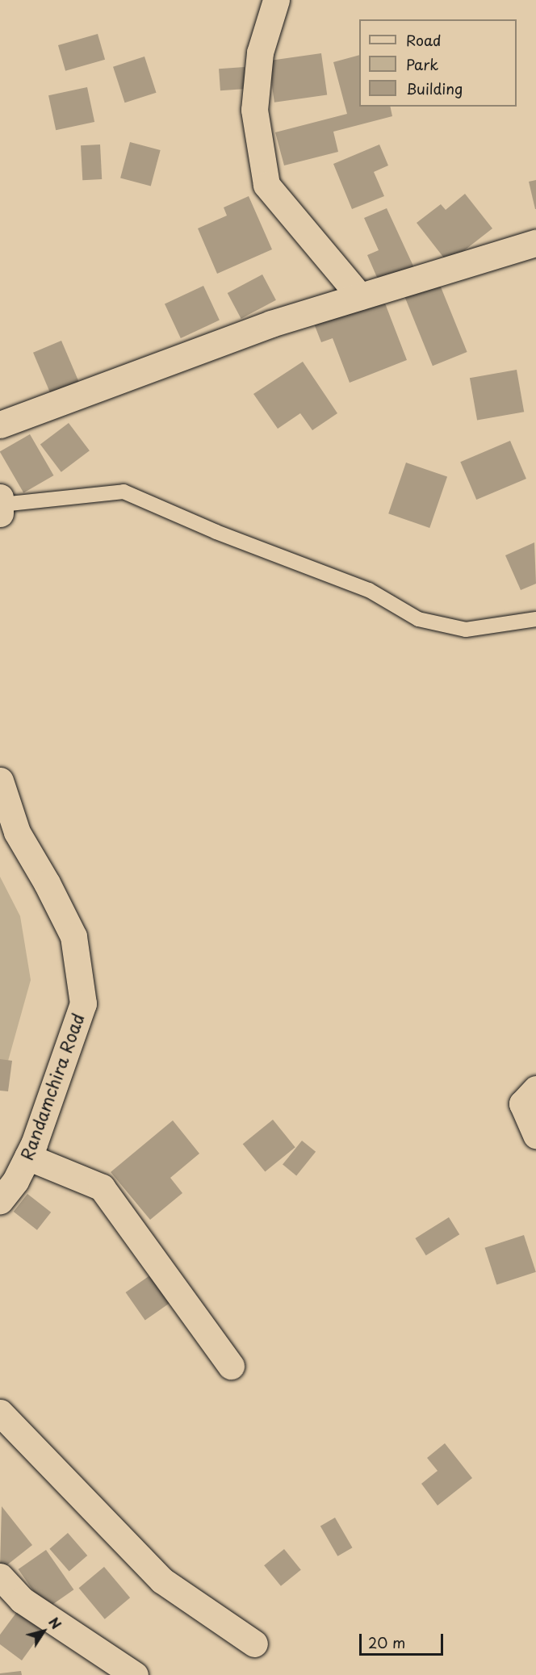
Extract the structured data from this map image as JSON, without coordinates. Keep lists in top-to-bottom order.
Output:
{
  "streets": {
    "street": ["Randamchira Road"]
  },
  "legend": ["Road", "Park", "Building"],
  "scale_bar": "20 m",
  "north": "top right"
}
